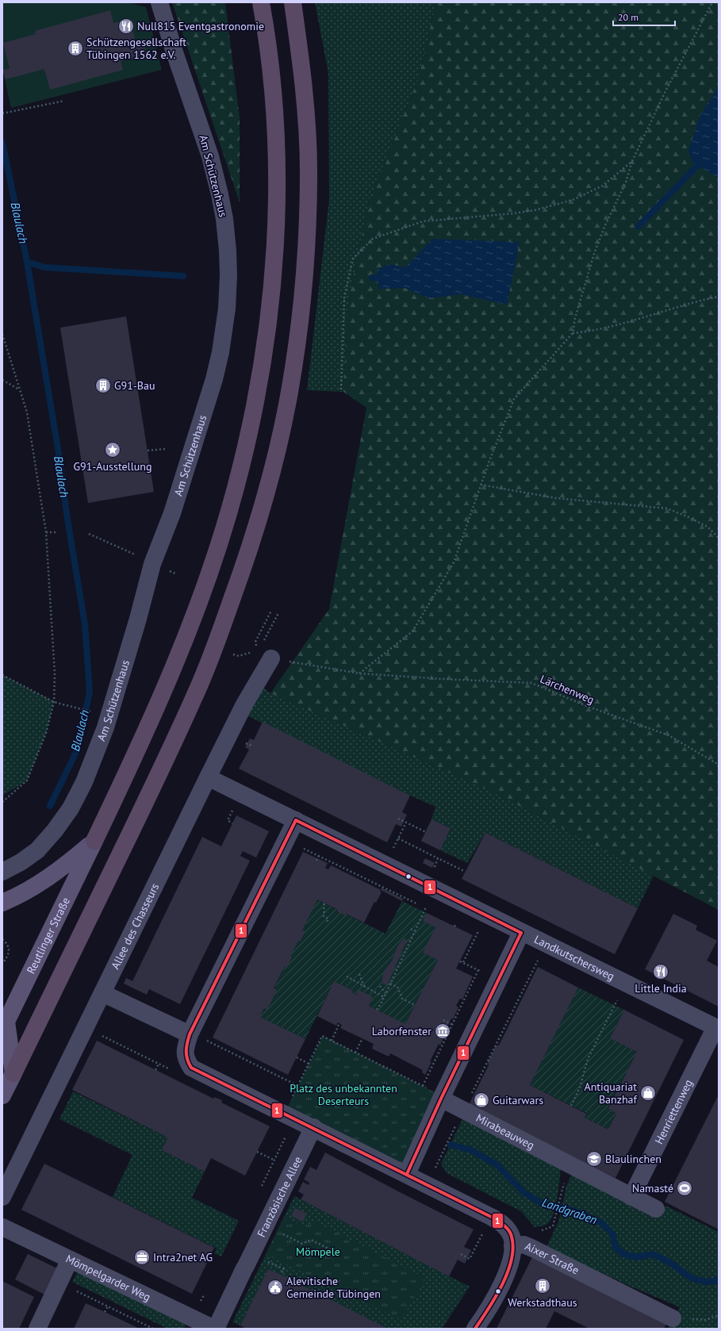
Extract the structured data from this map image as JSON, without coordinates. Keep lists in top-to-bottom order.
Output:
{
  "streets": {
    "main road": ["Reutlinger Straße"],
    "street": [
      "Am Schützenhaus",
      "Allee des Chasseurs",
      "Landkutschersweg",
      "Henriettenweg",
      "Mirabeauweg",
      "Französische Allee",
      "Aixer Straße",
      "Mömpelgarder Weg"
    ],
    "path": ["Lärchenweg"]
  },
  "crossings": [
    ["Lärchenweg", "Allee des Chasseurs"],
    ["Allee des Chasseurs", "Landkutschersweg"],
    ["Landkutschersweg", "Henriettenweg"],
    ["Henriettenweg", "Mirabeauweg"],
    ["Französische Allee", "Mömpelgarder Weg"]
  ],
  "water": ["Blaulach", "Landgraben"],
  "parks": ["Platz des unbekannten Deserteurs", "Mömpele"],
  "places": {
    "restaurant": ["Null815 Eventgastronomie", "Little India"],
    "building": ["Schützengesellschaft Tübingen 1562 e.V.", "G91-Bau", "Werkstadthaus"],
    "place": ["G91-Ausstellung"],
    "museum": ["Laborfenster"],
    "shop": ["Antiquariat Banzhaf", "Guitarwars"],
    "school or university": ["Blaulinchen"],
    "sports": ["Namasté"],
    "office": ["Intra2net AG"],
    "public building": ["Alevitische Gemeinde Tübingen"]
  },
  "lines": ["transit line 1"],
  "scale_bar": "20 m"
}
